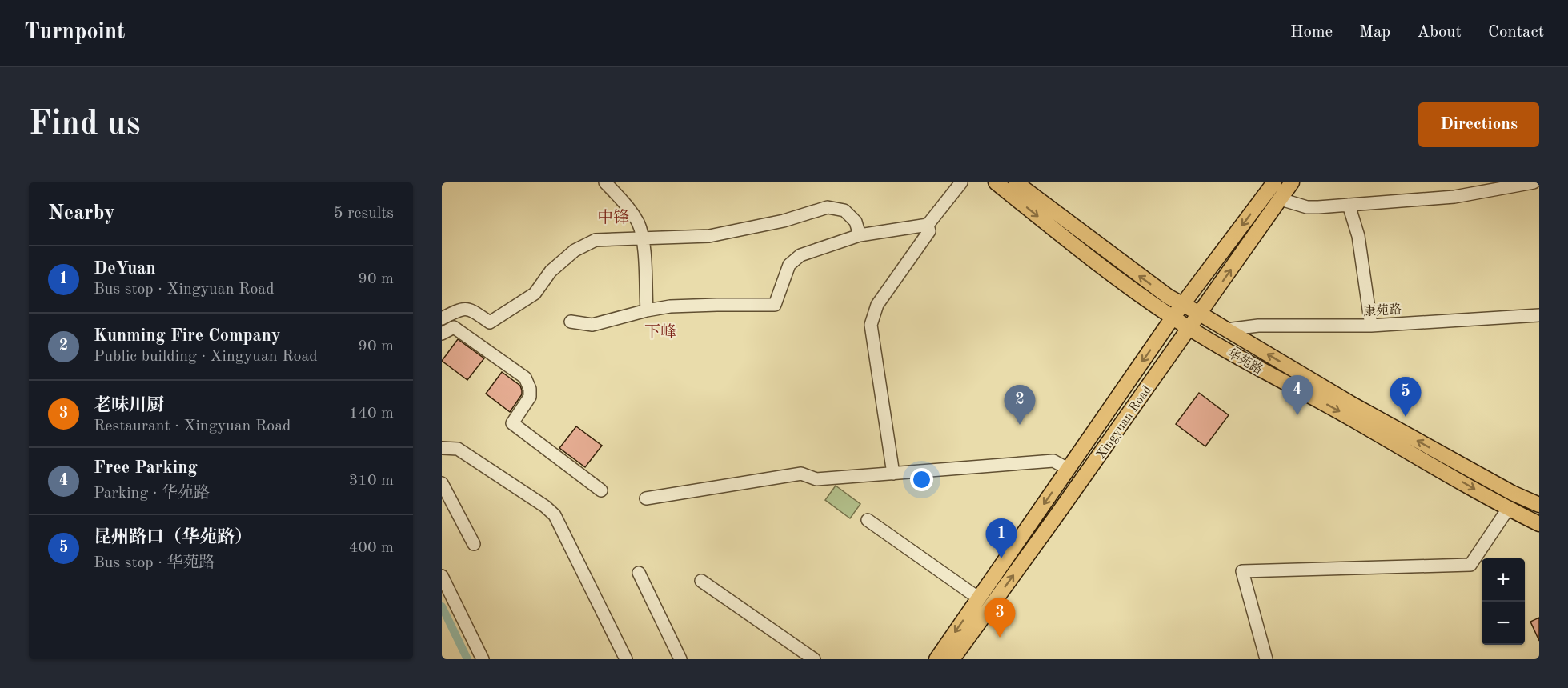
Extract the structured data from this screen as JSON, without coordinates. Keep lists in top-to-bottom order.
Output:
{
  "streets": {
    "main road": ["华苑路", "Xingyuan Road"],
    "street": ["康苑路"]
  },
  "crossings": [
    ["康苑路", "华苑路"],
    ["华苑路", "Xingyuan Road"]
  ],
  "districts": ["中锋", "下峰"],
  "page": {
    "header": "Turnpoint",
    "nav": [
      "Home",
      "Map",
      "About",
      "Contact"
    ],
    "buttons": "Directions",
    "title": "Find us",
    "heading": ["Nearby", "5 results"],
    "list": [
      {
        "mark": "1",
        "name": "DeYuan",
        "note": "Bus stop · Xingyuan Road",
        "value": "90 m"
      },
      {
        "mark": "2",
        "name": "Kunming Fire Company",
        "note": "Public building · Xingyuan Road",
        "value": "90 m"
      },
      {
        "mark": "3",
        "name": "老味川厨",
        "note": "Restaurant · Xingyuan Road",
        "value": "140 m"
      },
      {
        "mark": "4",
        "name": "Free Parking",
        "note": "Parking · 华苑路",
        "value": "310 m"
      },
      {
        "mark": "5",
        "name": "昆州路口（华苑路）",
        "note": "Bus stop · 华苑路",
        "value": "400 m"
      }
    ],
    "pins": [
      "4",
      "5",
      "2",
      "1",
      "3"
    ],
    "map_buttons": ["+", "−"]
  }
}
